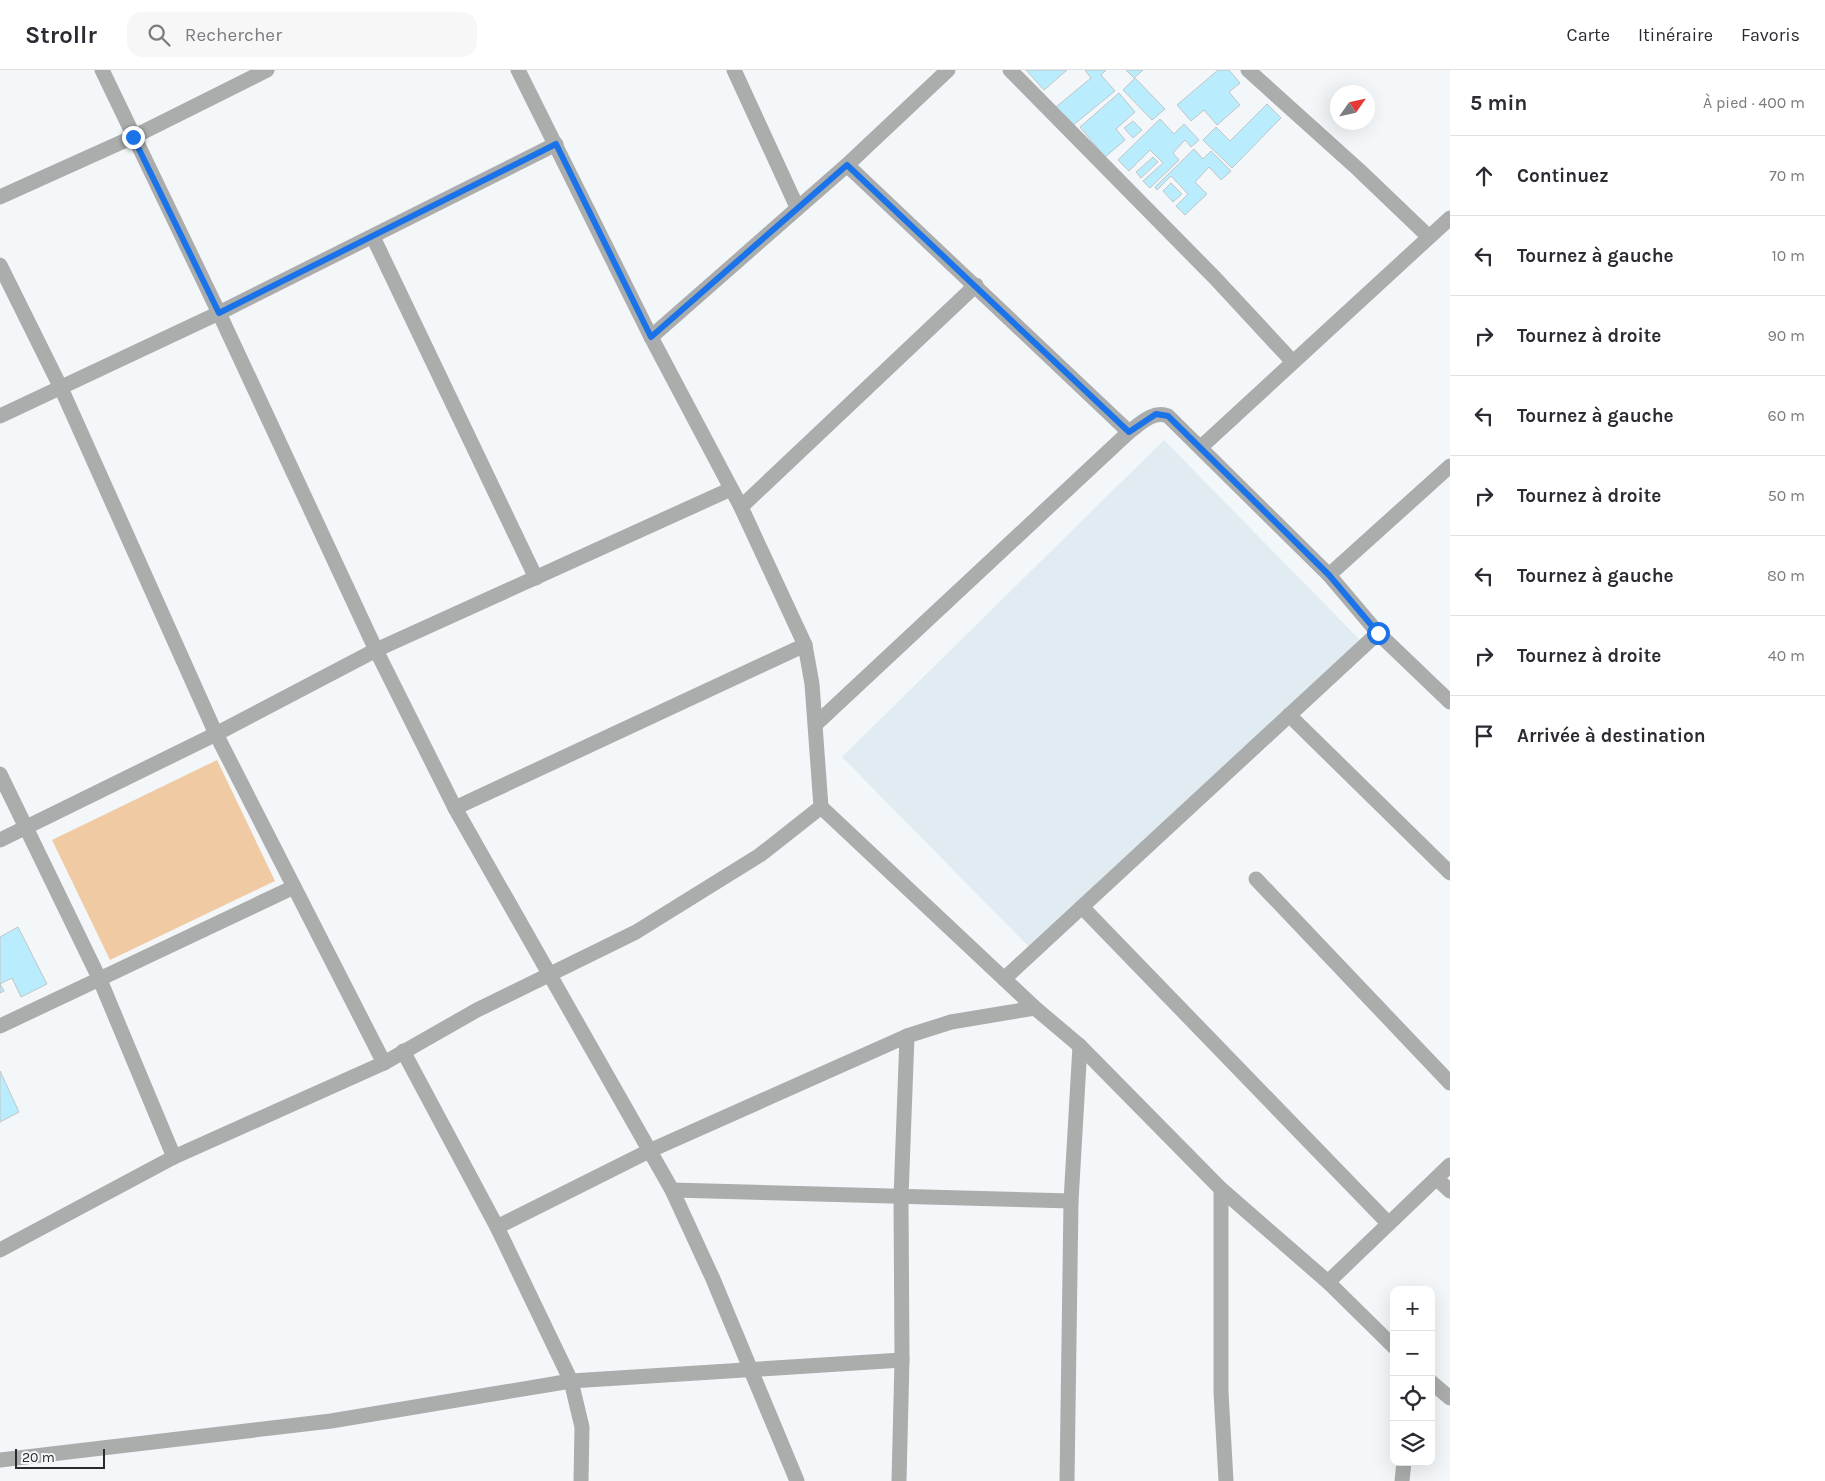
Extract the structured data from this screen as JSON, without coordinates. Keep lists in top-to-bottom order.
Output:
{
  "scale_bar": "20 m",
  "north": "top right",
  "page": {
    "header": "Strollr",
    "search": "Rechercher",
    "nav": ["Carte", "Itinéraire", "Favoris"],
    "heading": ["5 min", "À pied · 400 m"],
    "list": [
      ["Continuez", "70 m"],
      ["Tournez à gauche", "10 m"],
      ["Tournez à droite", "90 m"],
      ["Tournez à gauche", "60 m"],
      ["Tournez à droite", "50 m"],
      ["Tournez à gauche", "80 m"],
      ["Tournez à droite", "40 m"],
      "Arrivée à destination"
    ],
    "map_buttons": ["+", "−"],
    "scale": "20 m"
  }
}
